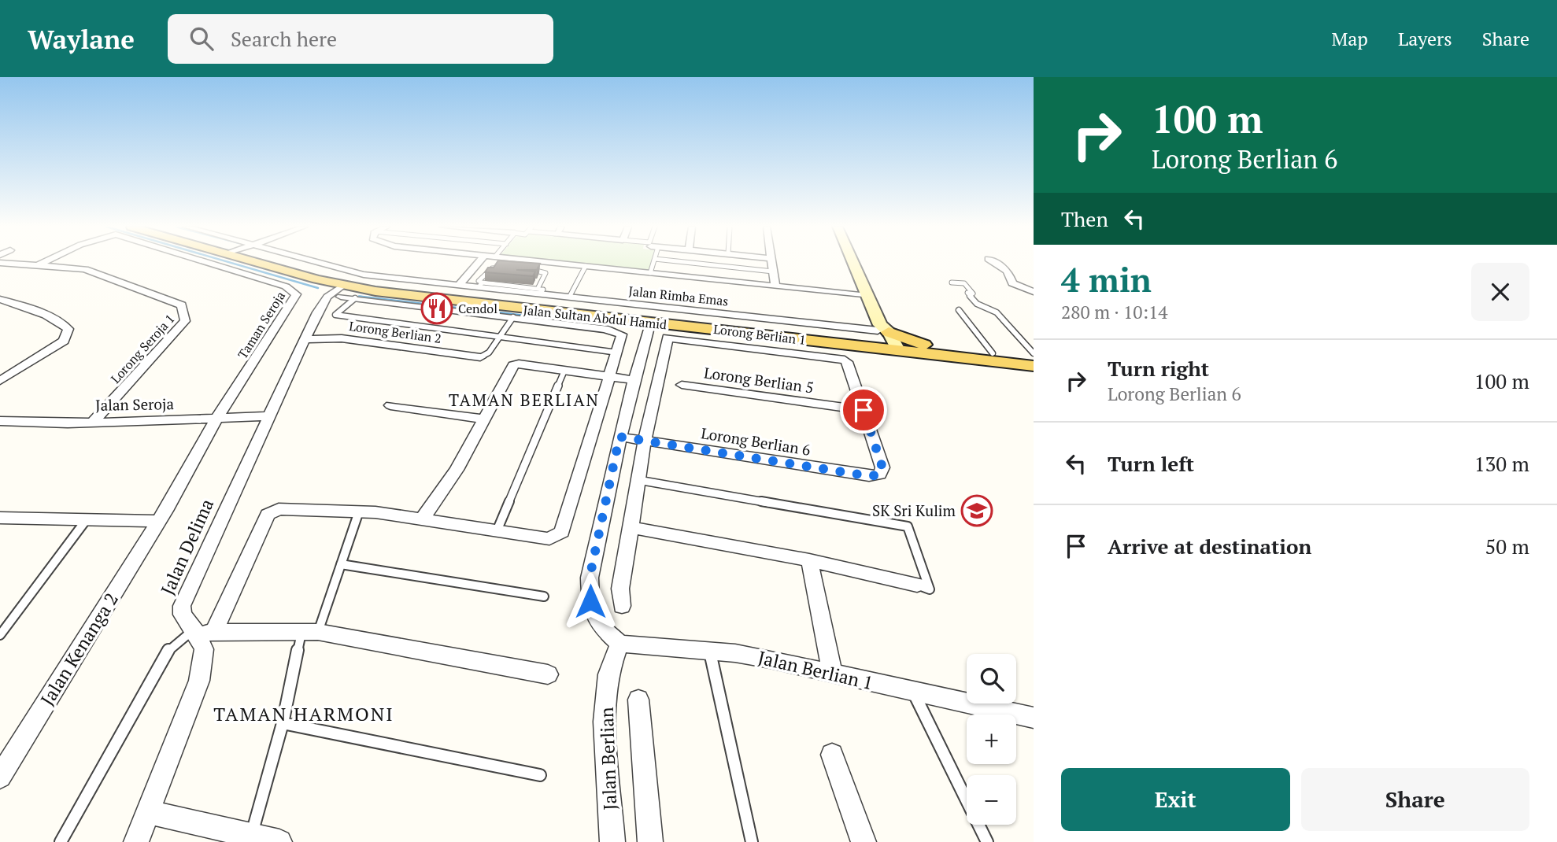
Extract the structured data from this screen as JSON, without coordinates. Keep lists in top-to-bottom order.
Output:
{
  "streets": {
    "main road": ["Jalan Sultan Abdul Hamid"],
    "street": [
      "Jalan Rimba Emas",
      "Taman Seroja",
      "Lorong Berlian 2",
      "Lorong Berlian 1",
      "Lorong Seroja 1",
      "Lorong Berlian 5",
      "Jalan Seroja",
      "Lorong Berlian 6",
      "Jalan Delima",
      "Jalan Kenanga 2",
      "Jalan Berlian 1",
      "Jalan Berlian"
    ]
  },
  "crossings": [
    ["Jalan Rimba Emas", "Jalan Sultan Abdul Hamid"],
    ["Jalan Sultan Abdul Hamid", "Jalan Delima"],
    ["Taman Seroja", "Lorong Seroja 1"],
    ["Taman Seroja", "Jalan Seroja"],
    ["Taman Seroja", "Jalan Kenanga 2"],
    ["Lorong Berlian 2", "Jalan Delima"],
    ["Lorong Berlian 1", "Lorong Berlian 5"],
    ["Lorong Berlian 1", "Lorong Berlian 6"],
    ["Lorong Seroja 1", "Jalan Seroja"],
    ["Lorong Berlian 5", "Lorong Berlian 6"],
    ["Jalan Seroja", "Jalan Delima"],
    ["Jalan Seroja", "Jalan Kenanga 2"],
    ["Jalan Berlian 1", "Jalan Berlian"]
  ],
  "districts": ["TAMAN BERLIAN", "TAMAN HARMONI"],
  "places": {
    "restaurant": ["Cendol"],
    "school or university": ["SK Sri Kulim"]
  },
  "page": {
    "header": "Waylane",
    "search": "Search here",
    "nav": ["Map", "Layers", "Share"],
    "turn": ["100 m", "Lorong Berlian 6"],
    "then": "Then",
    "heading": ["4 min", "280 m · 10:14"],
    "list": [
      {
        "name": "Turn right",
        "note": "Lorong Berlian 6",
        "value": "100 m"
      },
      {
        "name": "Turn left",
        "value": "130 m"
      },
      {
        "name": "Arrive at destination",
        "value": "50 m"
      }
    ],
    "map_buttons": ["+", "−"],
    "buttons": ["Exit", "Share"]
  }
}
